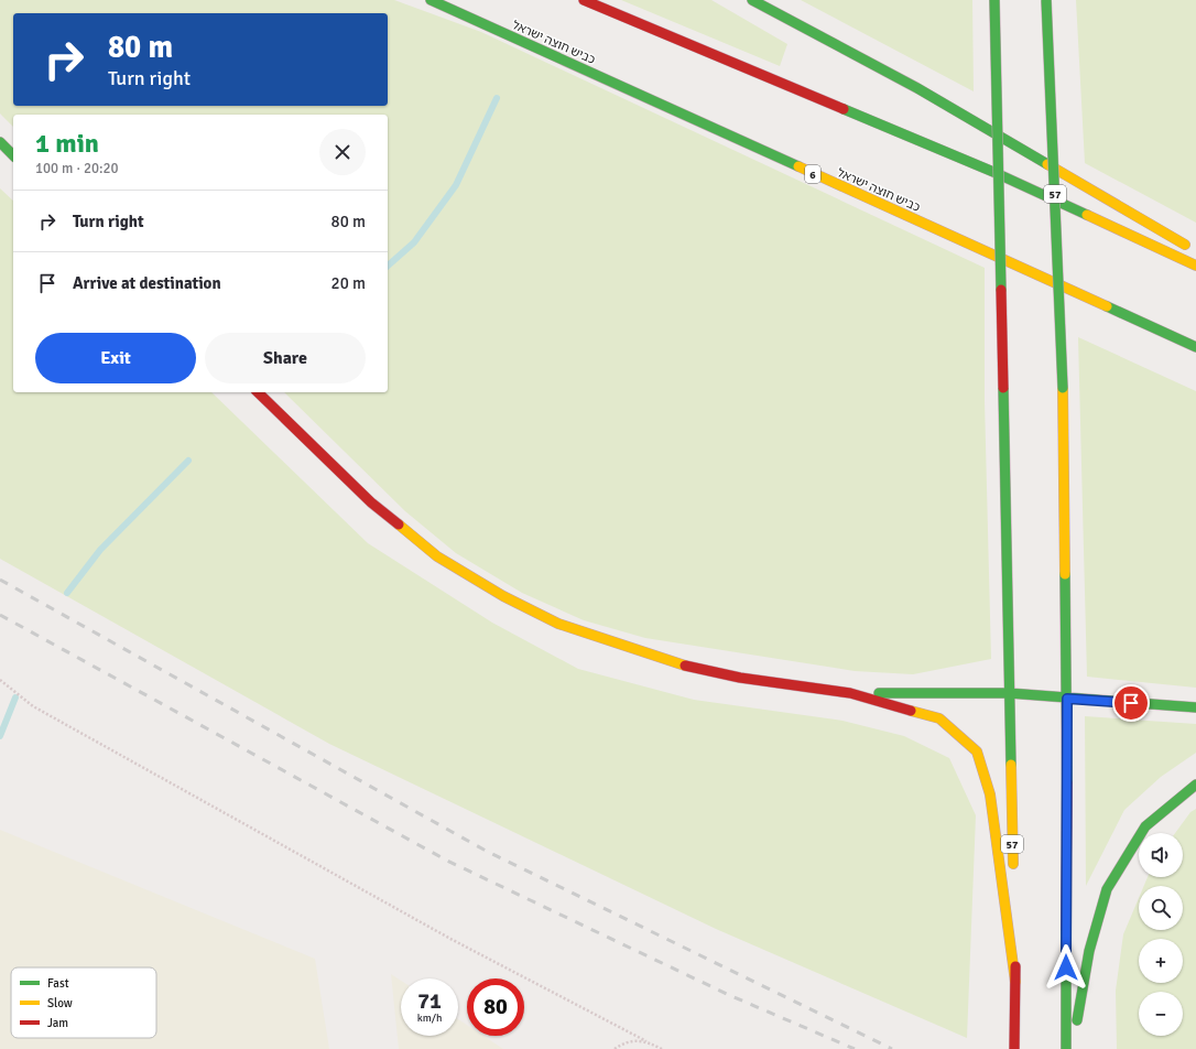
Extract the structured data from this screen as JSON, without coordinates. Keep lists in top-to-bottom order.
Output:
{
  "streets": {
    "highway": ["כביש חוצה ישראל", "6", "57"]
  },
  "legend": ["Fast", "Slow", "Jam"],
  "page": {
    "turn": ["80 m", "Turn right"],
    "heading": ["1 min", "100 m · 20:20"],
    "list": [
      {
        "name": "Turn right",
        "value": "80 m"
      },
      {
        "name": "Arrive at destination",
        "value": "20 m"
      }
    ],
    "buttons": ["Exit", "Share"],
    "map_buttons": ["+", "−"],
    "speed": "71 km/h",
    "limit": "80"
  }
}
